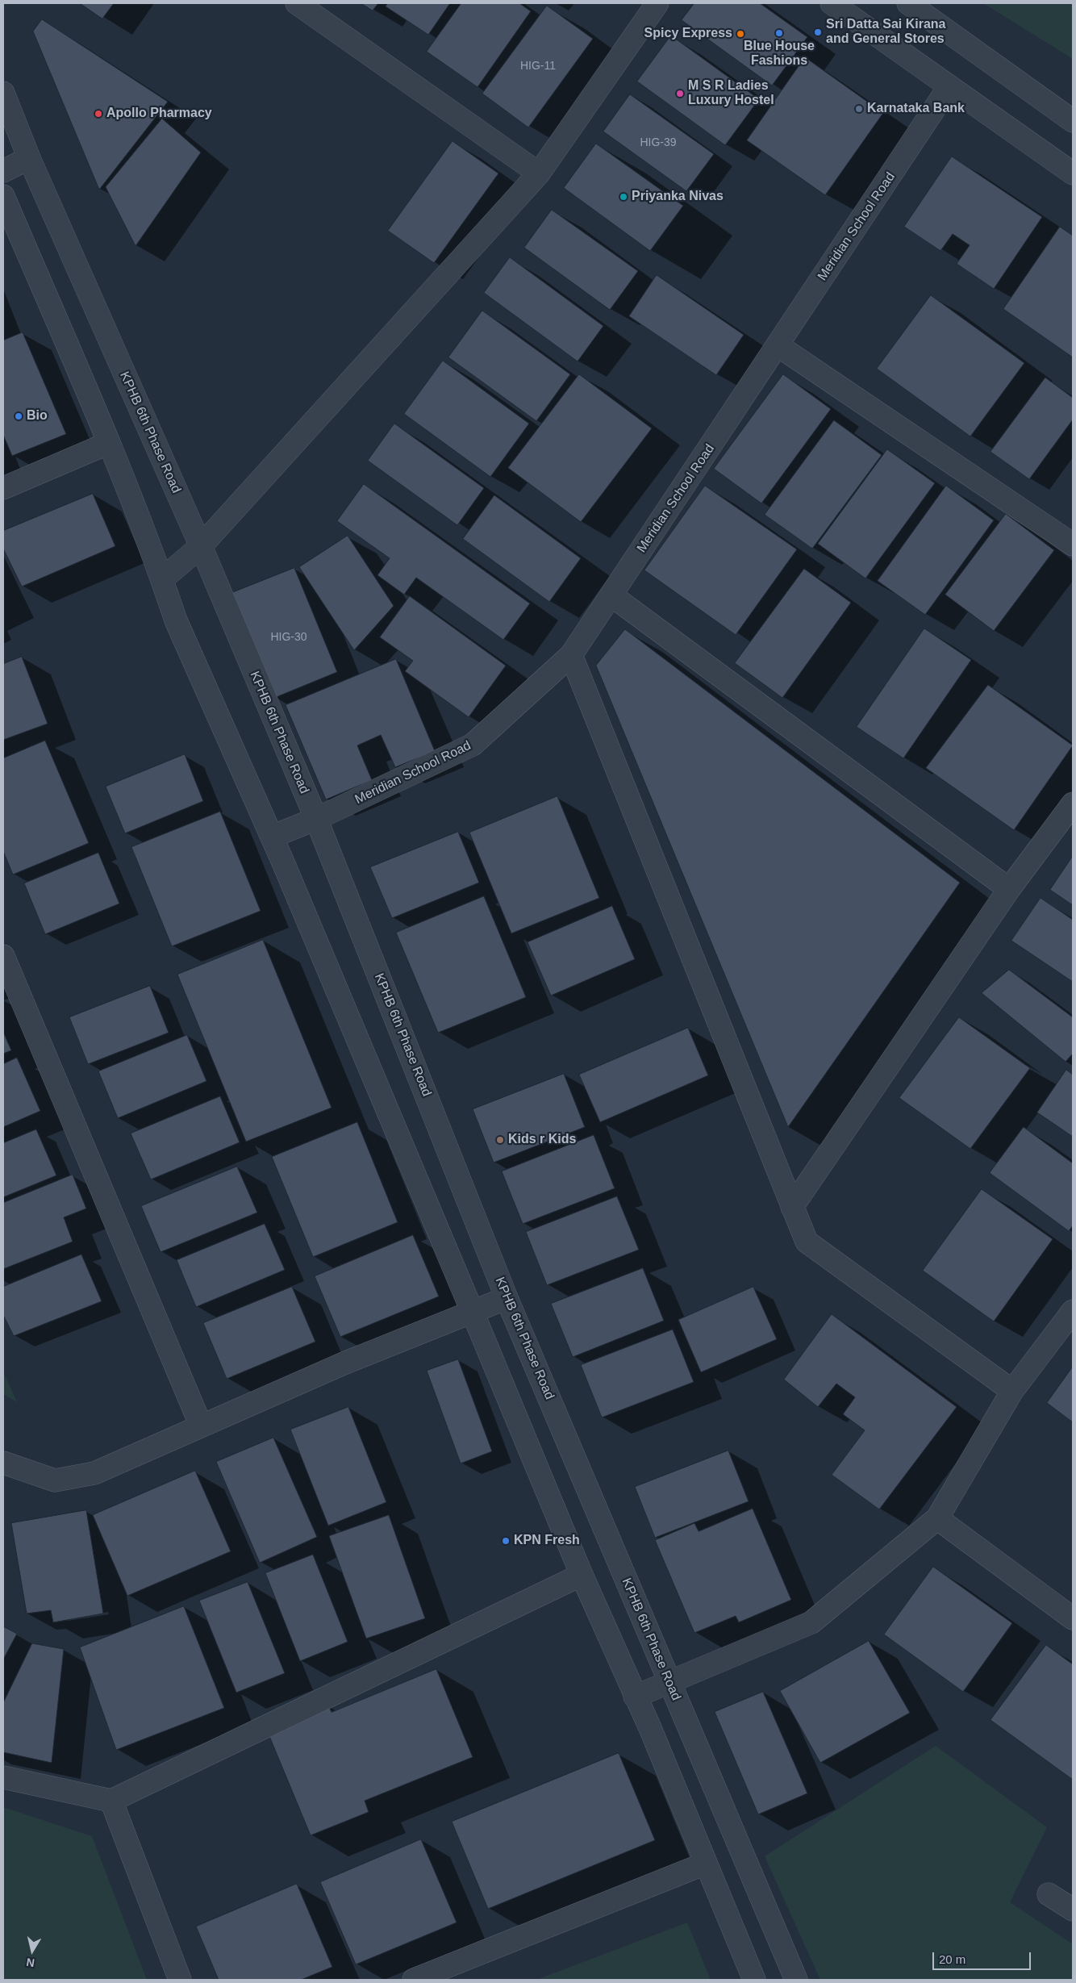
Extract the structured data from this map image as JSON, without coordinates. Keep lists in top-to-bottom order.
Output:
{
  "streets": {
    "street": ["Meridian School Road", "KPHB 6th Phase Road"]
  },
  "crossings": [
    ["Meridian School Road", "KPHB 6th Phase Road"]
  ],
  "places": [
    "Sri Datta Sai Kirana and General Stores",
    "Blue House Fashions",
    "Spicy Express",
    "M S R Ladies Luxury Hostel",
    "Karnataka Bank",
    "Apollo Pharmacy",
    "Priyanka Nivas",
    "Bio",
    "Kids r Kids",
    "KPN Fresh"
  ],
  "house_numbers": ["HIG-11", "HIG-39", "HIG-30"],
  "scale_bar": "20 m",
  "north": "bottom"
}
